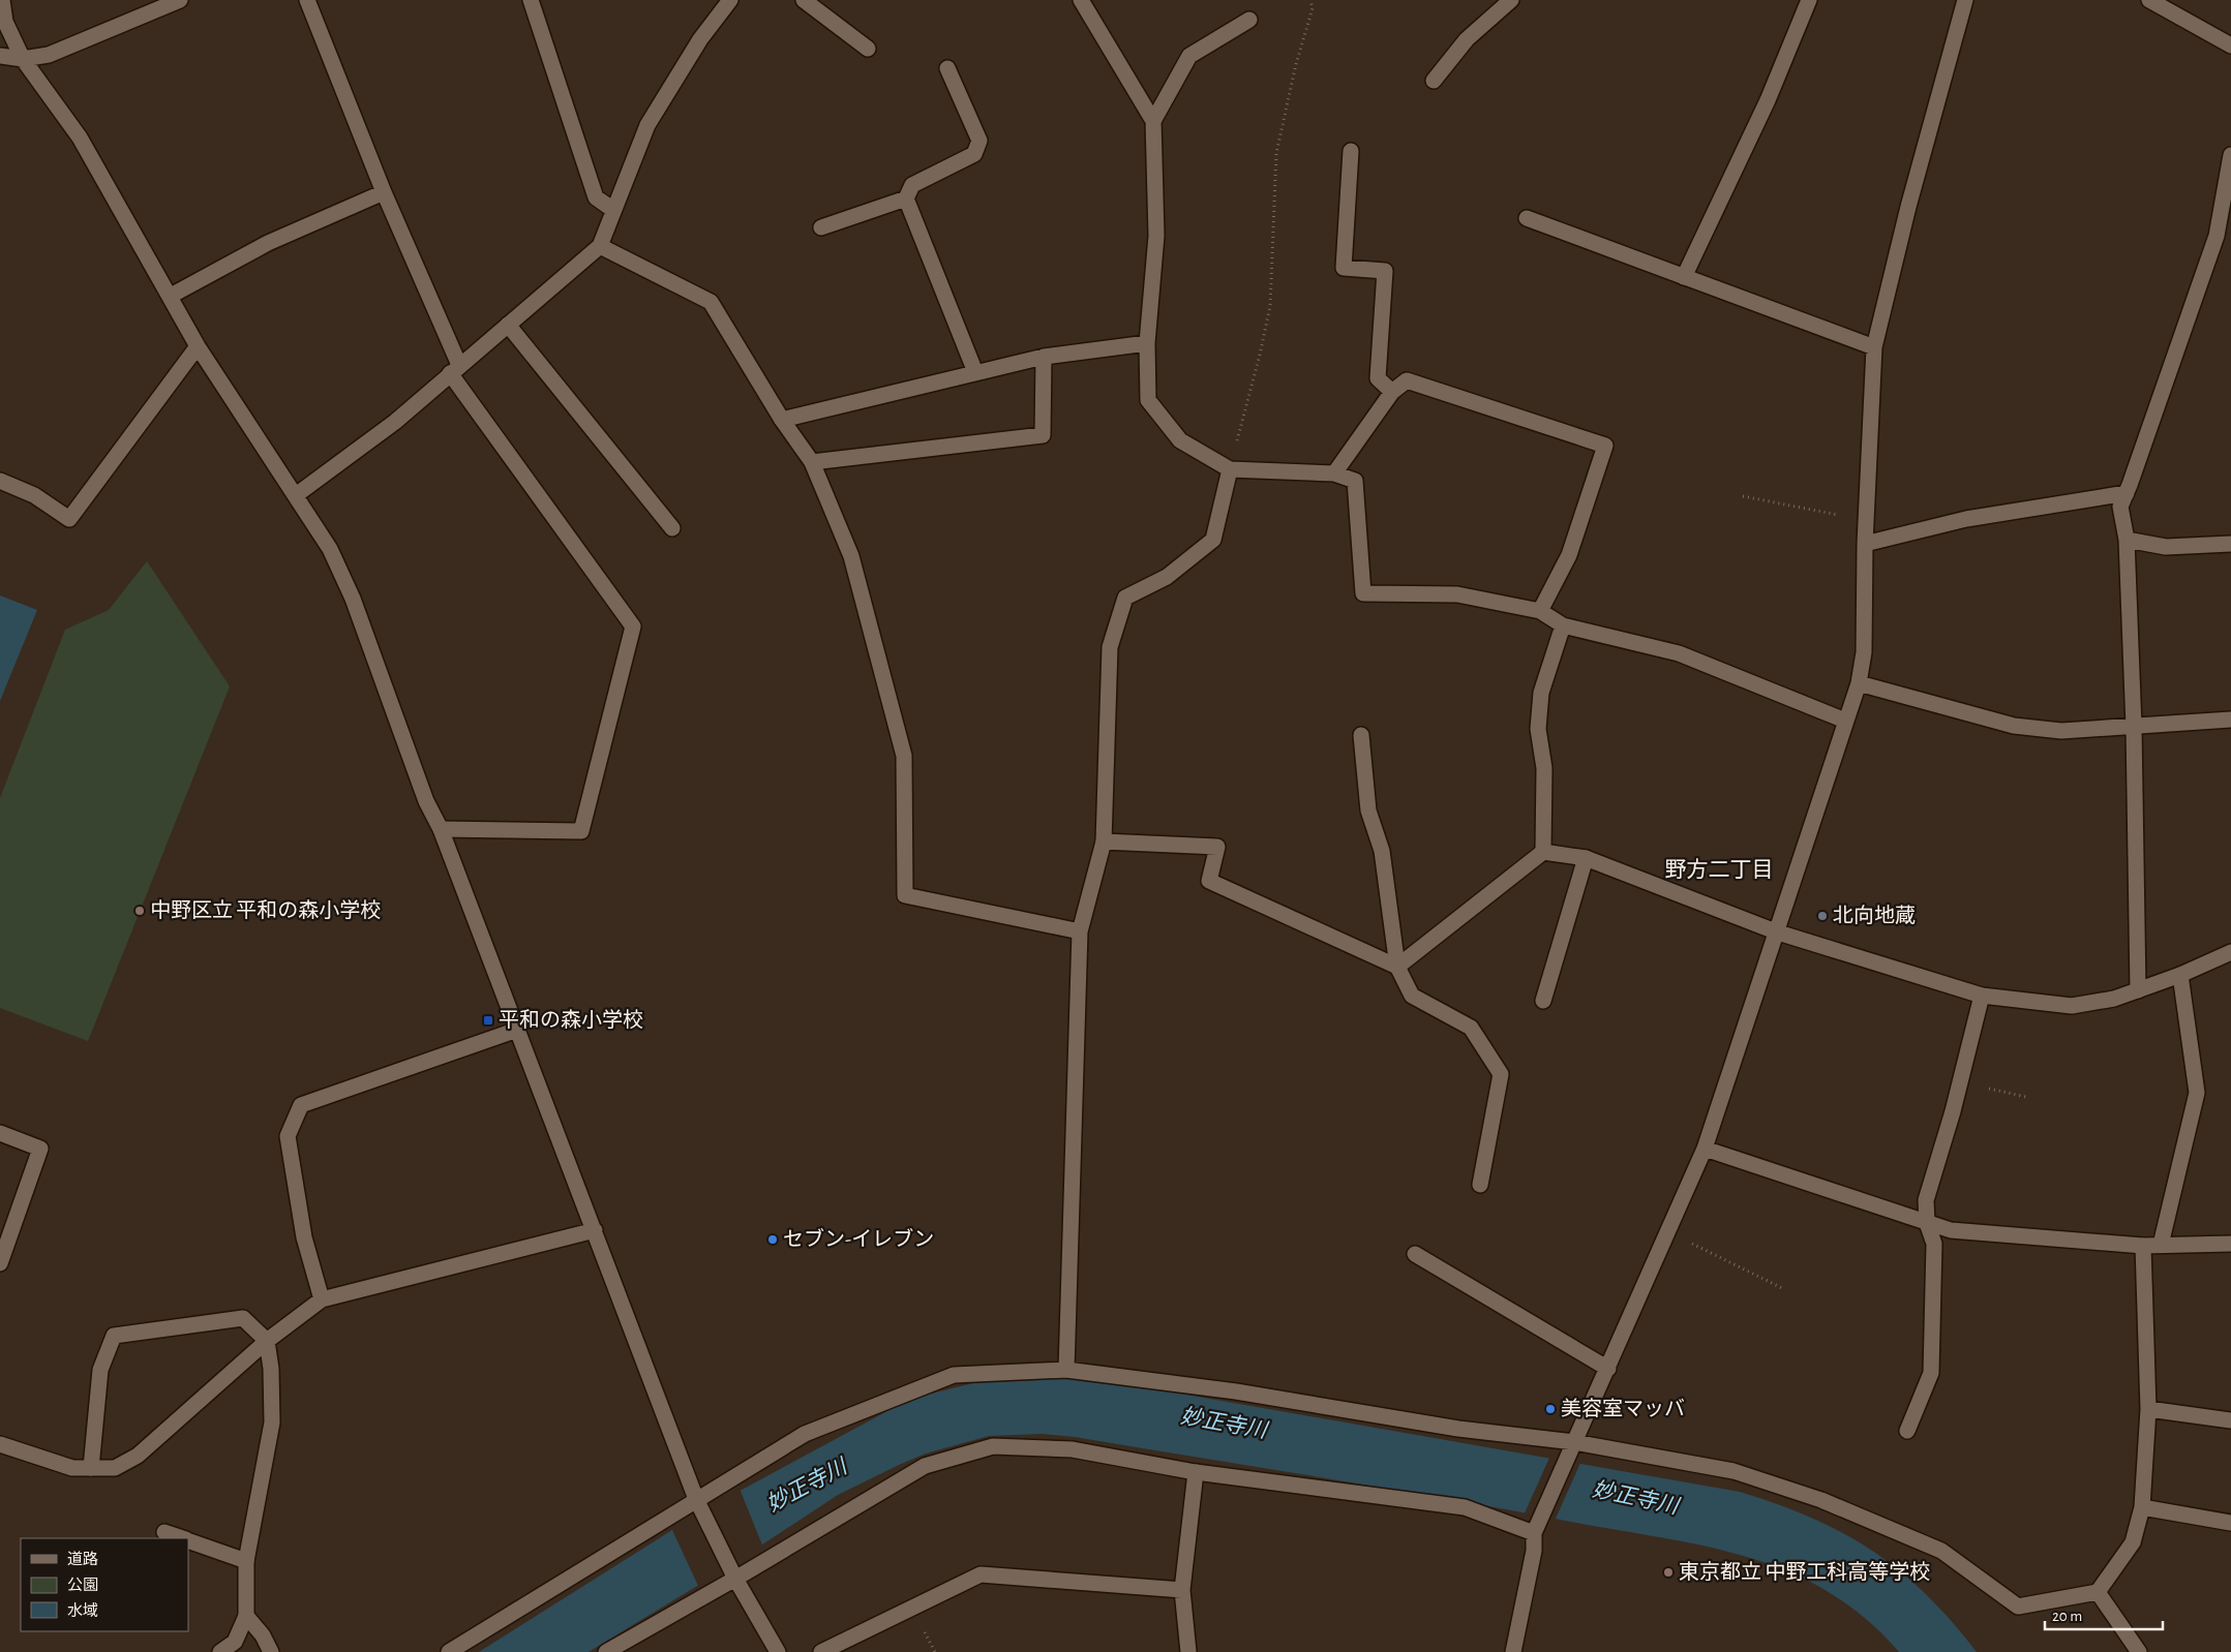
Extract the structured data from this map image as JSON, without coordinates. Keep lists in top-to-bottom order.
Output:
{
  "districts": ["野方二丁目"],
  "water": ["妙正寺川"],
  "places": {
    "other": [
      "中野区立 平和の森小学校",
      "北向地蔵",
      "セブン-イレブン",
      "美容室マッバ",
      "東京都立 中野工科高等学校"
    ],
    "transit": ["平和の森小学校"]
  },
  "legend": ["道路", "公園", "水域"],
  "scale_bar": "20 m"
}
